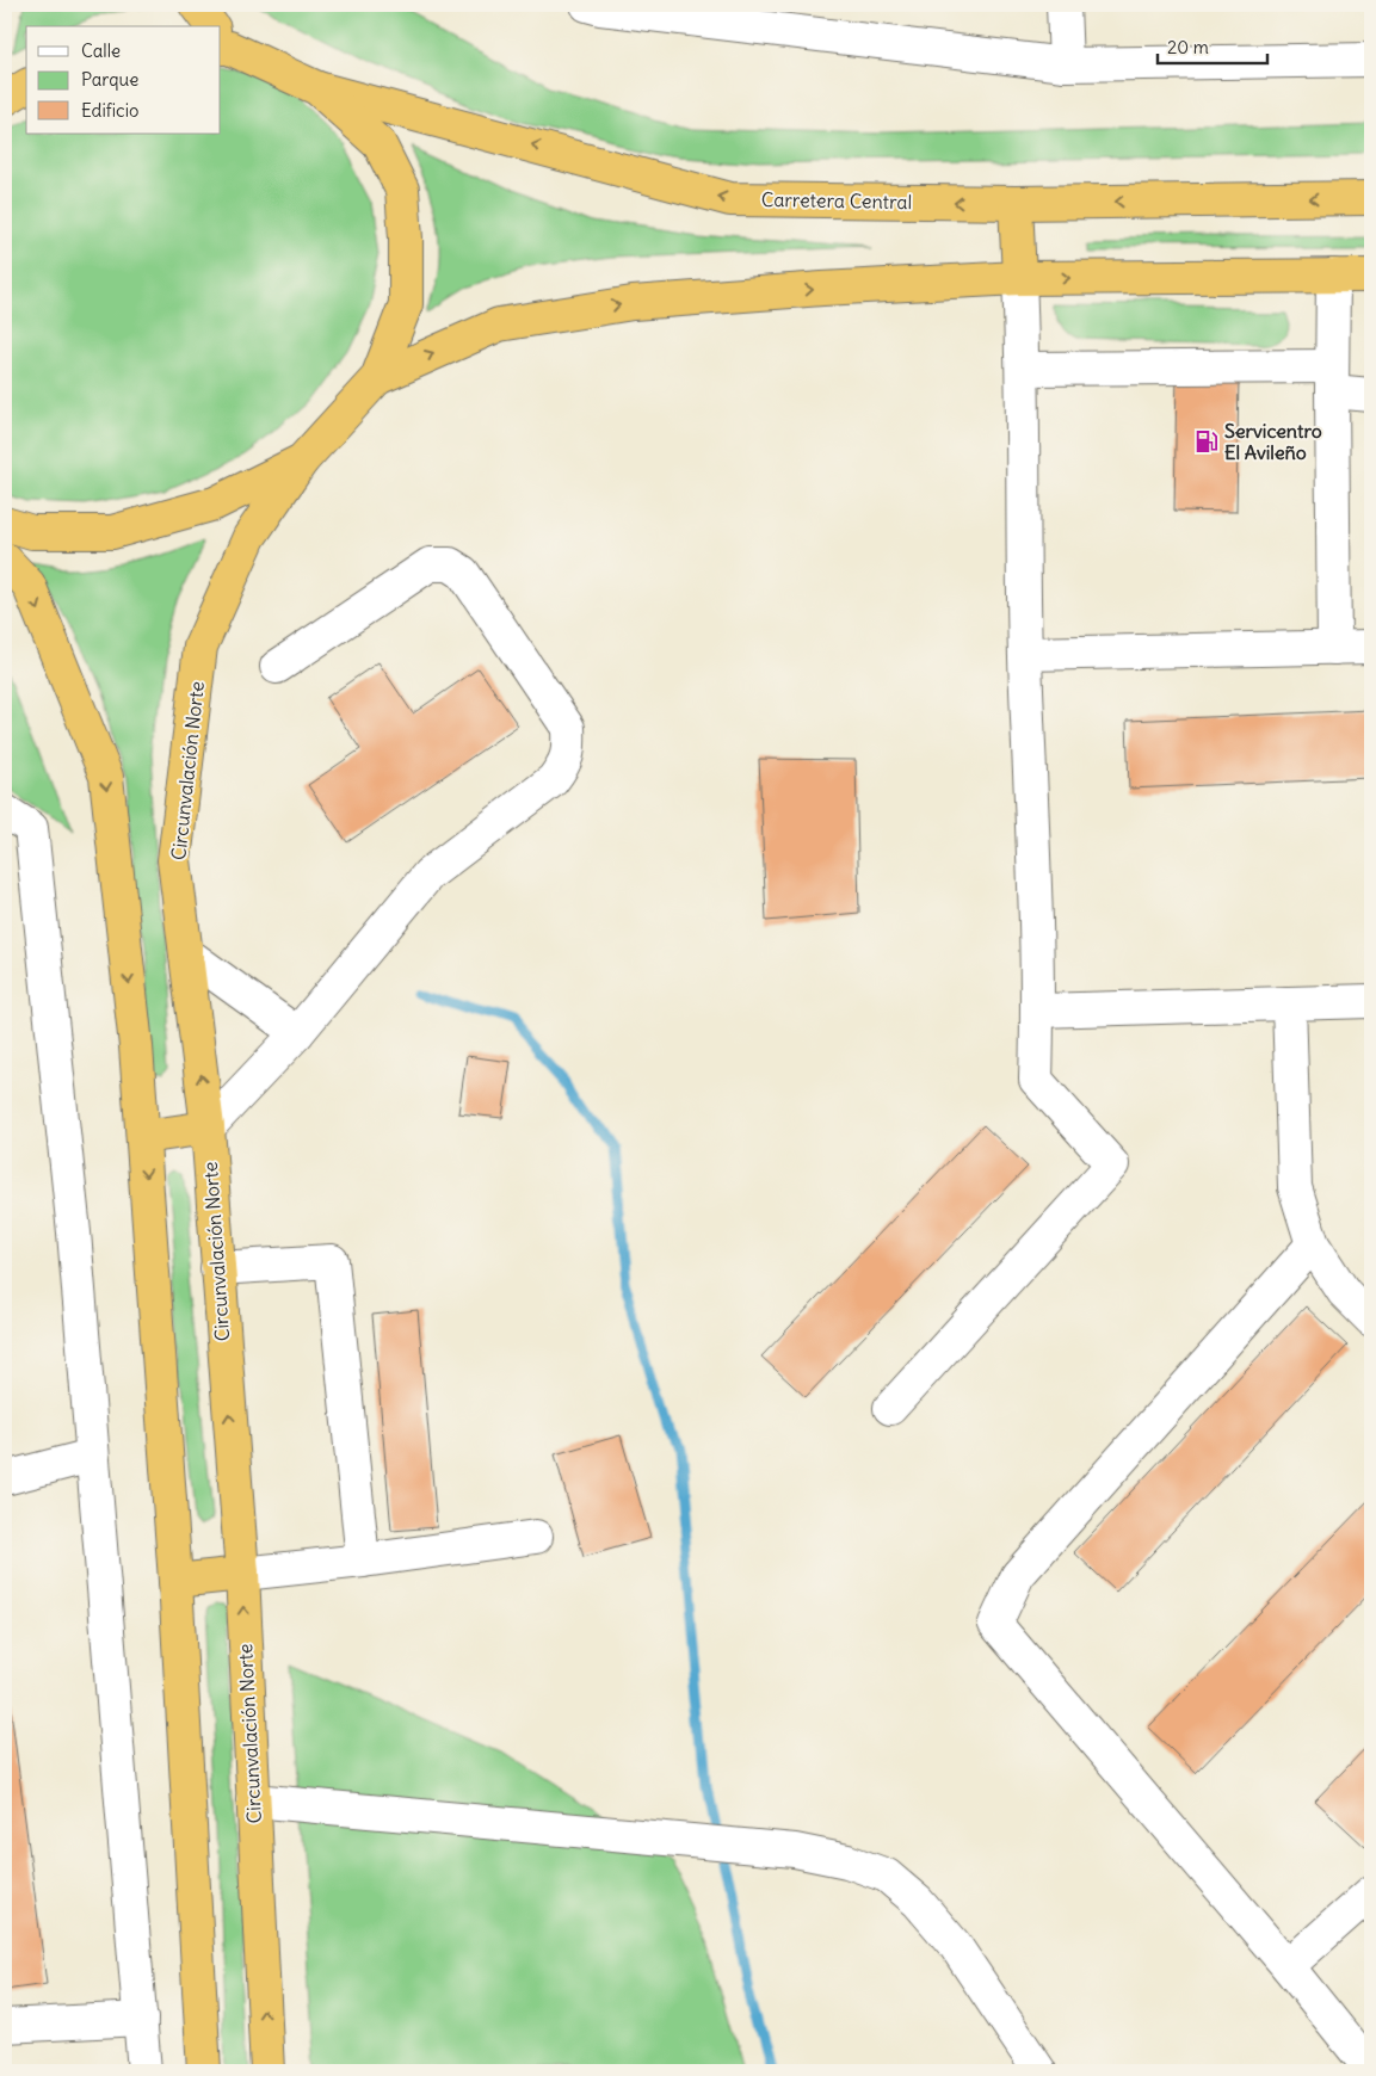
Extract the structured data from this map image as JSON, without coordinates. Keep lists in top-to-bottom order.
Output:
{
  "streets": {
    "highway": ["Carretera Central", "Circunvalación Norte"]
  },
  "crossings": [
    ["Carretera Central", "Circunvalación Norte"]
  ],
  "places": {
    "fuel station": ["Servicentro El Avileño"]
  },
  "legend": ["Calle", "Parque", "Edificio"],
  "scale_bar": "20 m"
}
